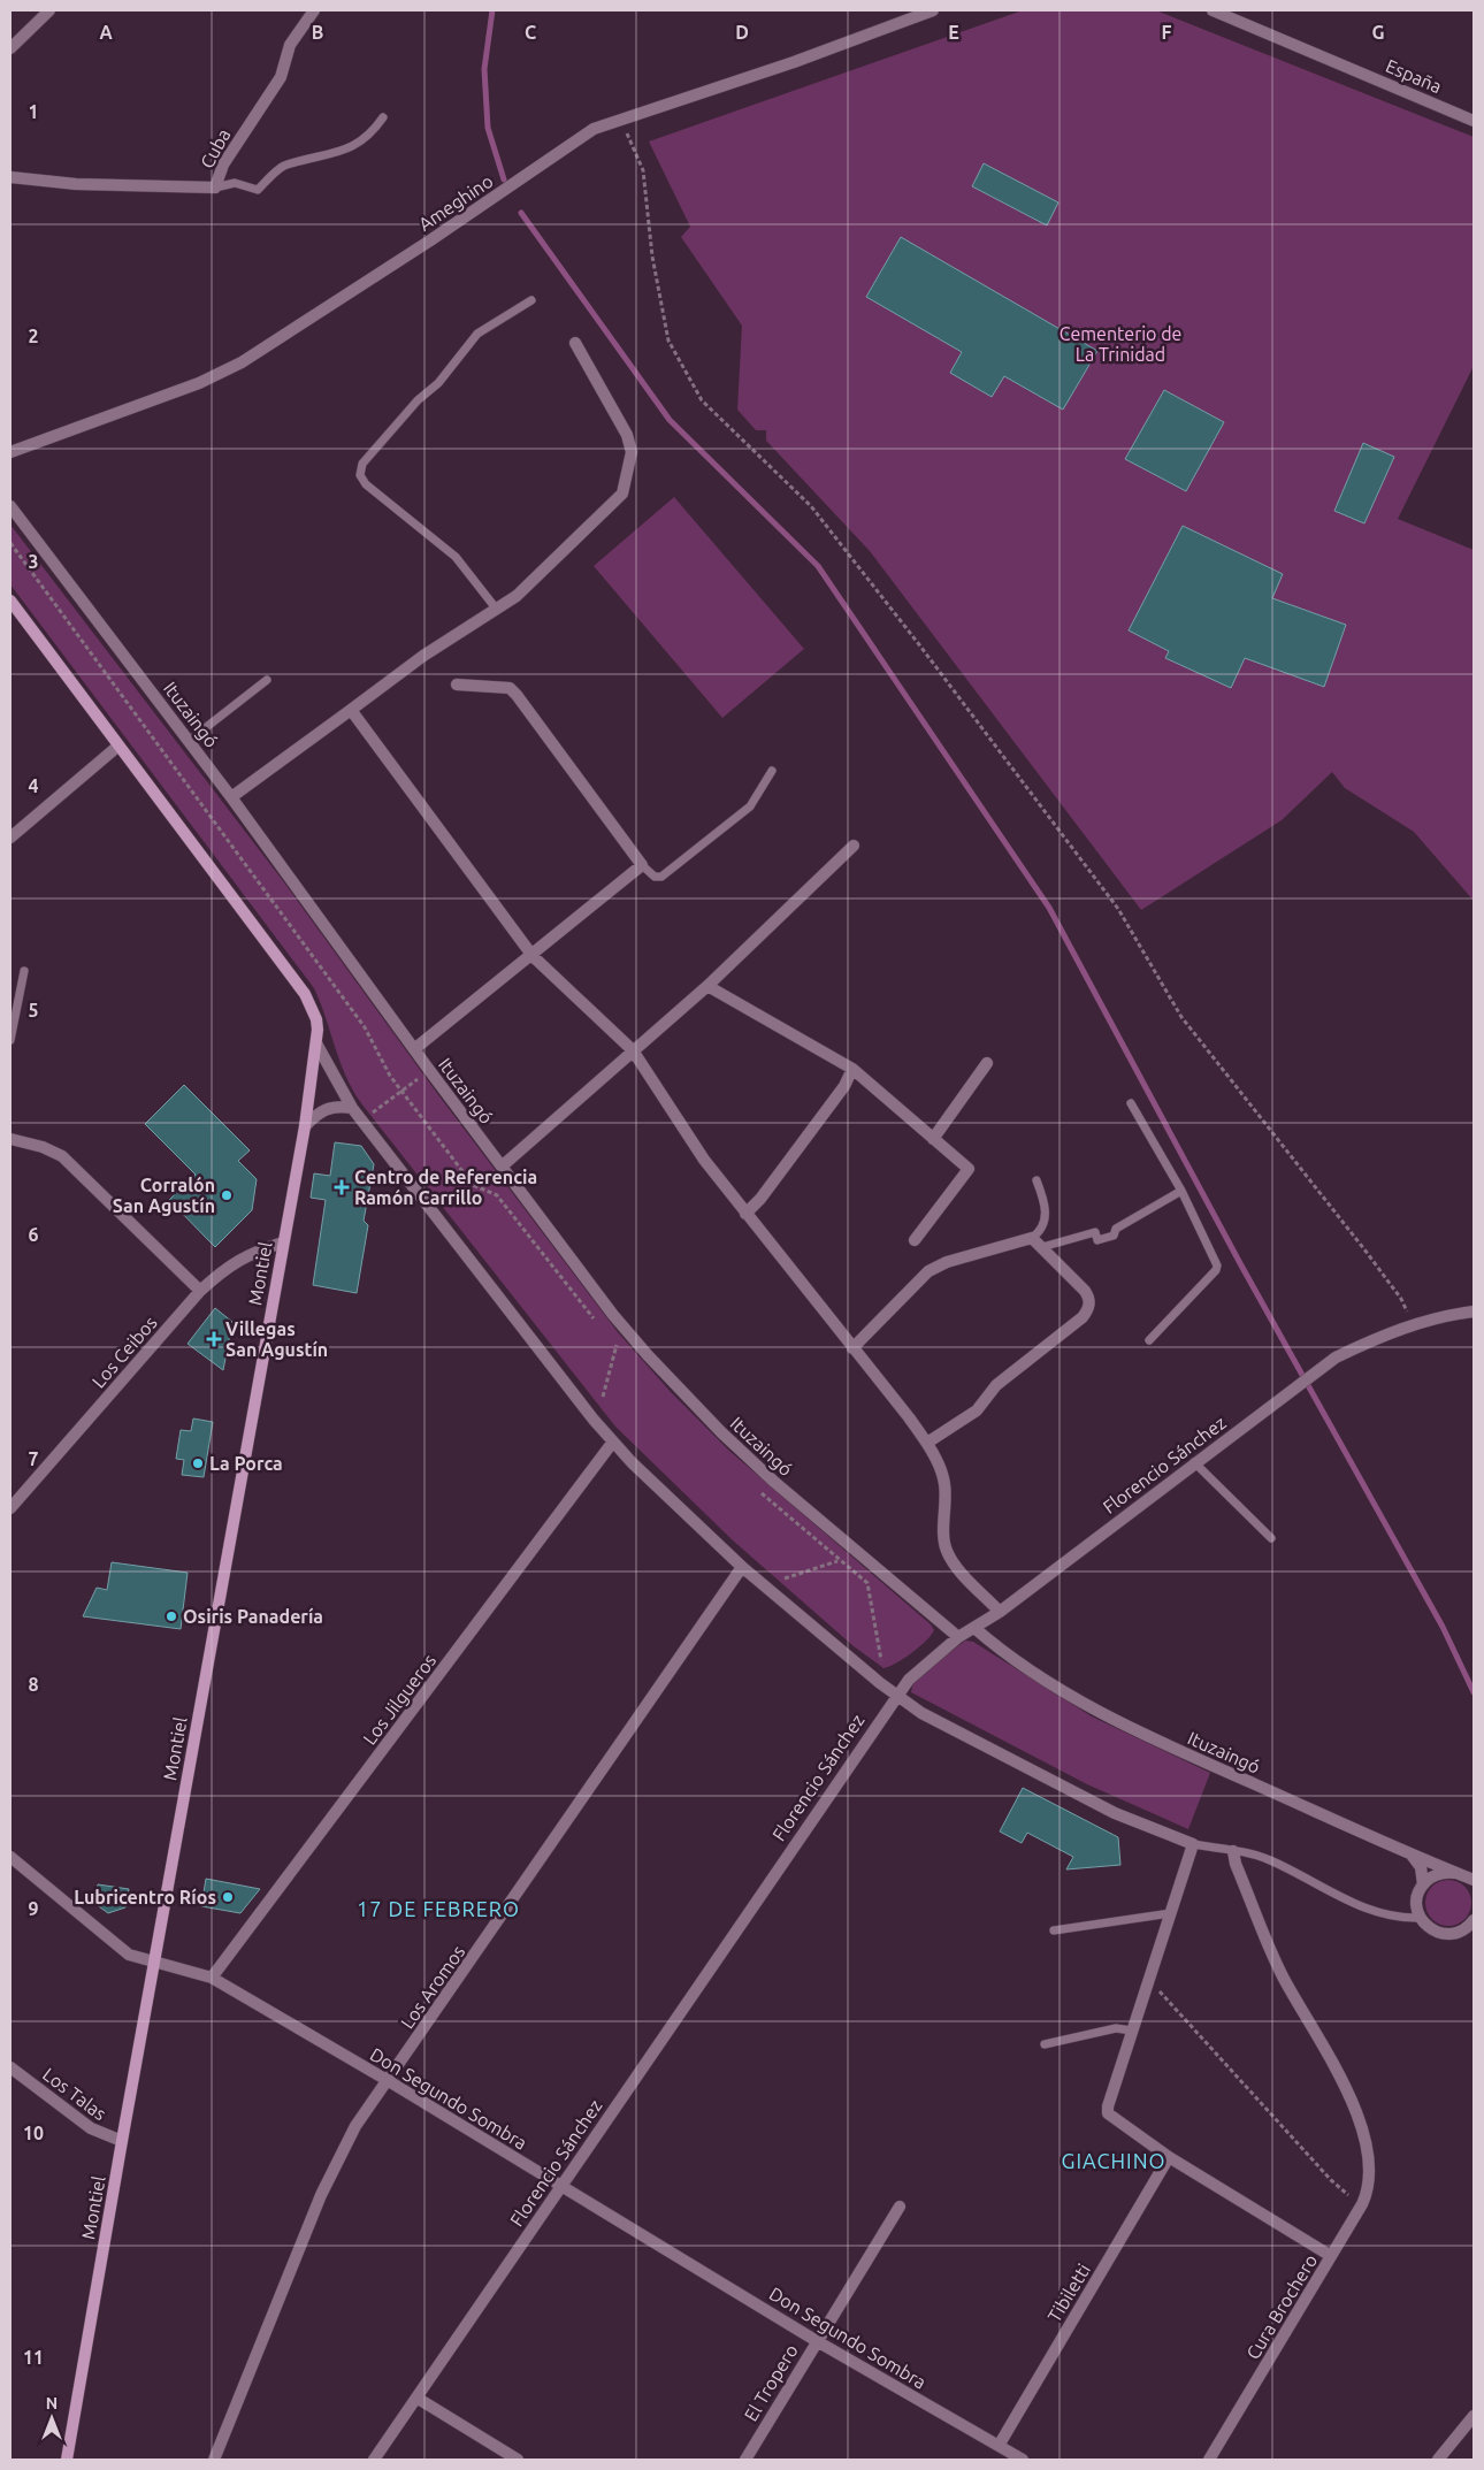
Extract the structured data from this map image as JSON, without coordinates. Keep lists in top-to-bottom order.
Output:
{
  "streets": {
    "street": [
      "España",
      "Cuba",
      "Ameghino",
      "Ituzaingó",
      "Montiel",
      "Los Ceibos",
      "Florencio Sánchez",
      "Los Jilgueros",
      "Los Aromos",
      "Los Talas",
      "Don Segundo Sombra",
      "Tibiletti",
      "Cura Brochero",
      "El Tropero"
    ]
  },
  "crossings": [
    ["Ituzaingó", "Florencio Sánchez"],
    ["Montiel", "Los Ceibos"],
    ["Montiel", "Los Talas"],
    ["Montiel", "Don Segundo Sombra"],
    ["Florencio Sánchez", "Don Segundo Sombra"],
    ["Los Jilgueros", "Don Segundo Sombra"],
    ["Los Aromos", "Don Segundo Sombra"],
    ["Don Segundo Sombra", "Tibiletti"],
    ["Don Segundo Sombra", "El Tropero"]
  ],
  "districts": ["17 DE FEBRERO", "GIACHINO"],
  "parks": ["Cementerio de La Trinidad"],
  "places": {
    "health": ["Centro de Referencia Ramón Carrillo", "Villegas San Agustín"],
    "other": [
      "Corralón San Agustín",
      "La Porca",
      "Osiris Panadería",
      "Lubricentro Ríos"
    ]
  },
  "north": "top",
  "grid": {
    "columns": [
      "A",
      "B",
      "C",
      "D",
      "E",
      "F",
      "G"
    ],
    "rows": [
      "1",
      "2",
      "3",
      "4",
      "5",
      "6",
      "7",
      "8",
      "9",
      "10",
      "11"
    ]
  }
}
